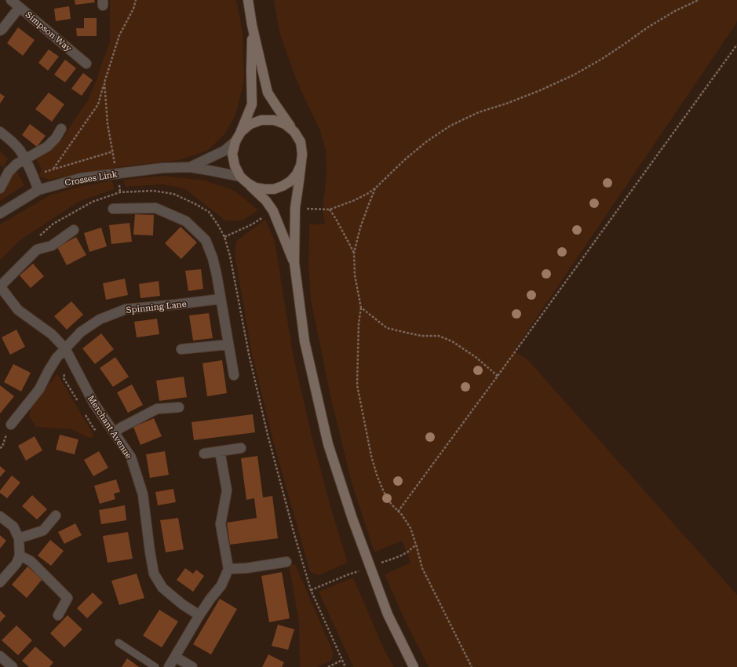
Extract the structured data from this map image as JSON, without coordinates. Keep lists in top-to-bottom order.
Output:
{
  "streets": {
    "street": [
      "Simpson Way",
      "Crosses Link",
      "Spinning Lane",
      "Merchant Avenue"
    ]
  },
  "crossings": [
    ["Spinning Lane", "Merchant Avenue"]
  ]
}
